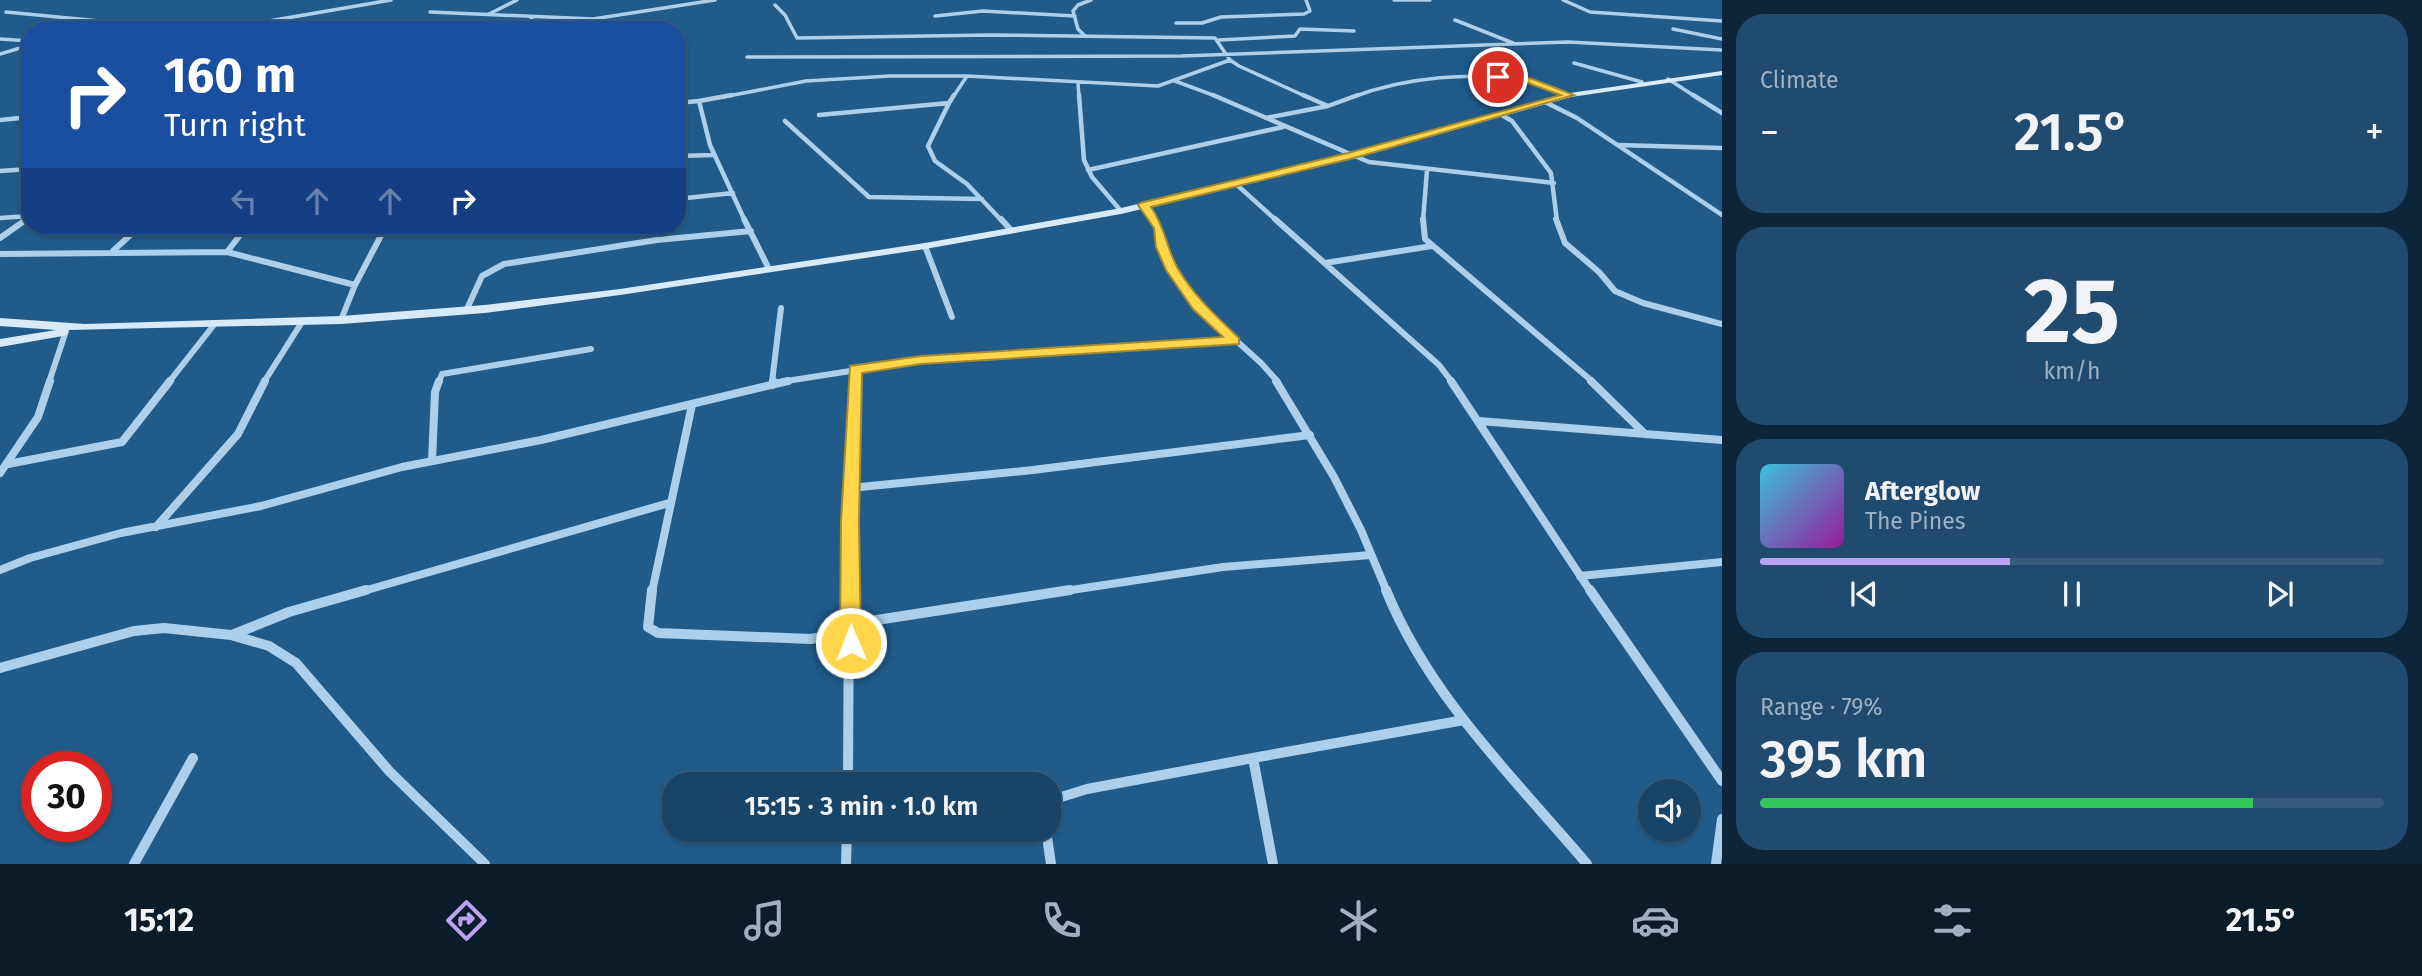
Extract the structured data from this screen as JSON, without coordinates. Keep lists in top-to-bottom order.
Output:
{
  "page": {
    "tile": [
      "Climate",
      ["25", "km/h"],
      ["Range · 79%", "395 km"]
    ],
    "turn": ["160 m", "Turn right"],
    "heat": ["−", "21.5°", "+"],
    "song": ["Afterglow", "The Pines"],
    "limit": "30",
    "trip": "15:15 · 3 min · 1.0 km",
    "tabs": ["15:12", "21.5°"]
  }
}
